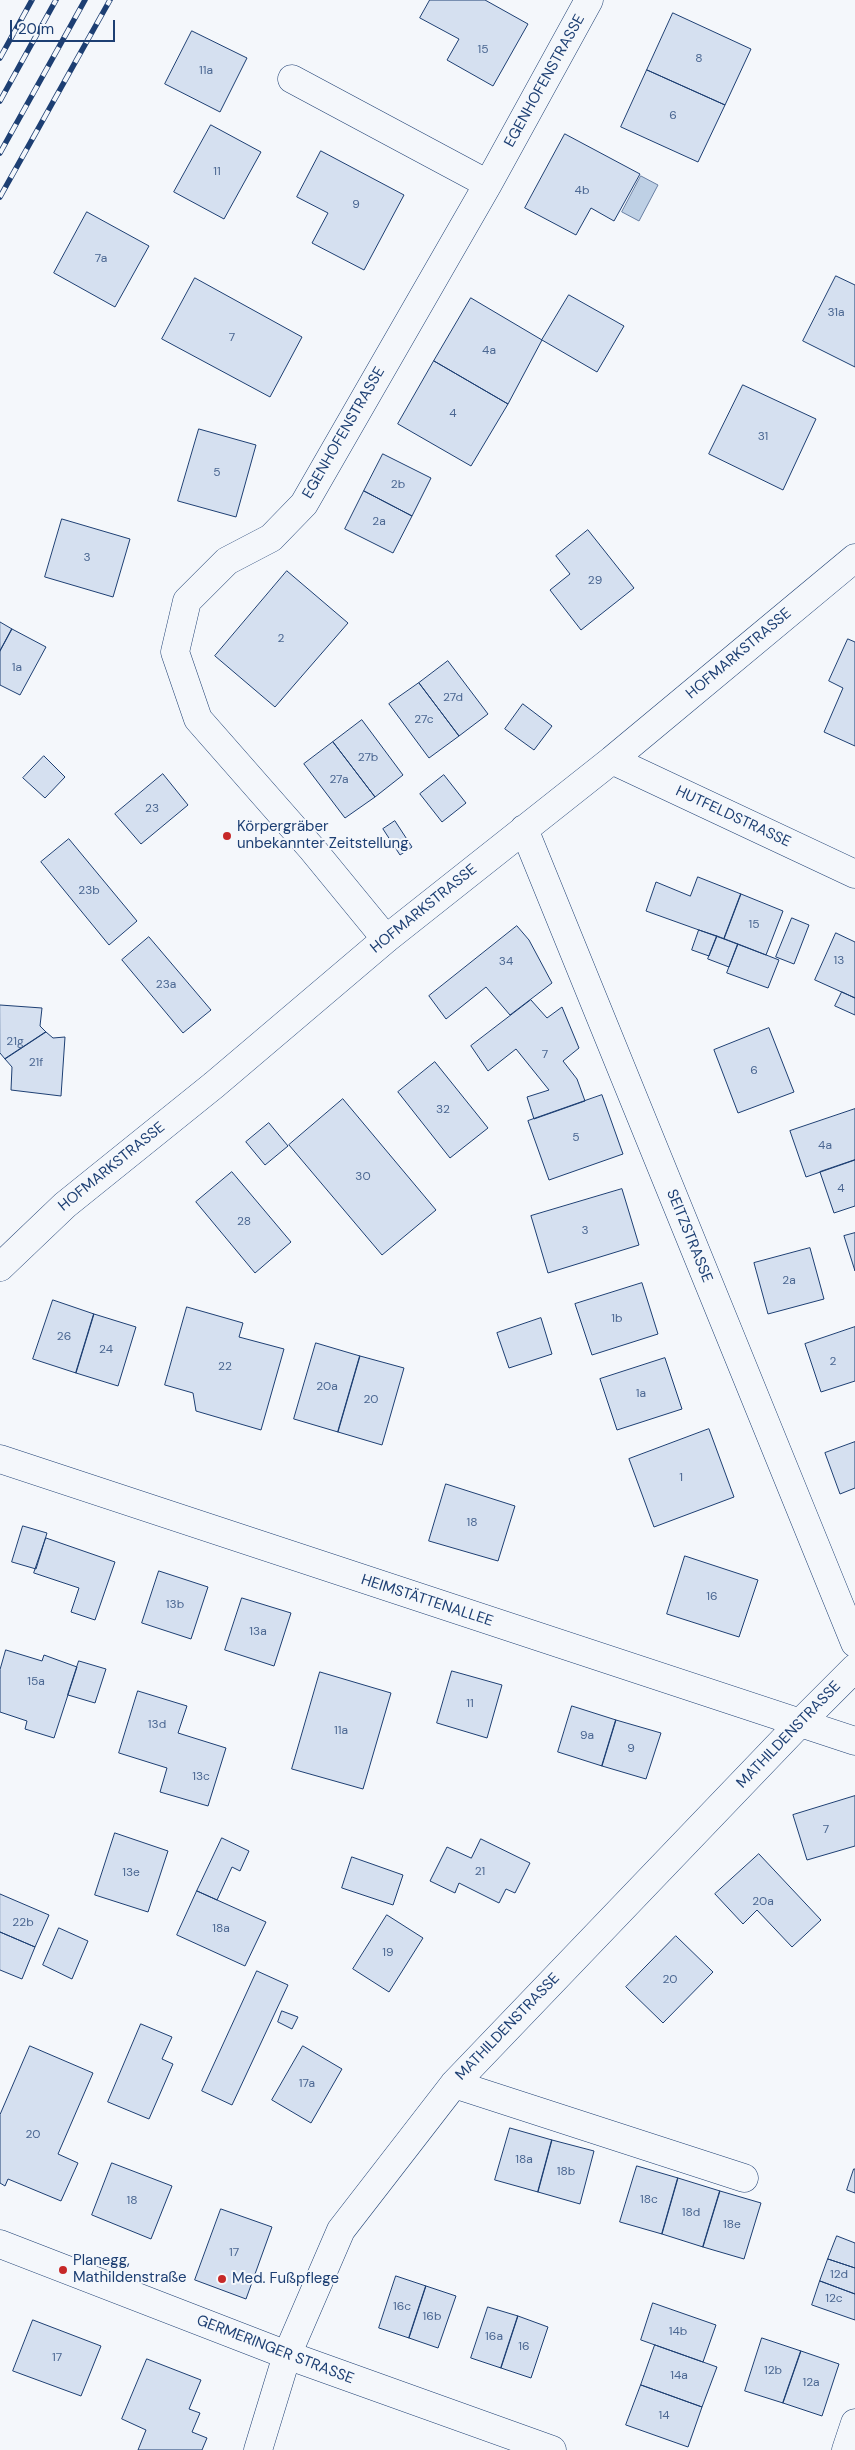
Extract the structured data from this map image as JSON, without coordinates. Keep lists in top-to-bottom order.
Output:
{
  "streets": {
    "street": [
      "EGENHOFENSTRASSE",
      "HOFMARKSTRASSE",
      "HUTFELDSTRASSE",
      "SEITZSTRASSE",
      "HEIMSTÄTTENALLEE",
      "MATHILDENSTRASSE",
      "GERMERINGER STRASSE"
    ]
  },
  "crossings": [
    ["EGENHOFENSTRASSE", "HOFMARKSTRASSE"],
    ["HOFMARKSTRASSE", "HUTFELDSTRASSE"],
    ["HOFMARKSTRASSE", "SEITZSTRASSE"],
    ["HEIMSTÄTTENALLEE", "MATHILDENSTRASSE"],
    ["MATHILDENSTRASSE", "GERMERINGER STRASSE"]
  ],
  "places": ["Körpergräber unbekannter Zeitstellung", "Planegg, Mathildenstraße", "Med. Fußpflege"],
  "house_numbers": [
    "15",
    "8",
    "11a",
    "6",
    "11",
    "4b",
    "9",
    "7a",
    "31a",
    "7",
    "4a",
    "4",
    "31",
    "5",
    "2b",
    "2a",
    "3",
    "29",
    "2",
    "1a",
    "27d",
    "27c",
    "27b",
    "27a",
    "23",
    "23b",
    "15",
    "13",
    "34",
    "23a",
    "21g",
    "7",
    "21f",
    "6",
    "32",
    "5",
    "4a",
    "30",
    "4",
    "28",
    "3",
    "2a",
    "1b",
    "26",
    "24",
    "2",
    "22",
    "20a",
    "1a",
    "20",
    "1",
    "18",
    "16",
    "13b",
    "13a",
    "15a",
    "11",
    "13d",
    "11a",
    "9a",
    "9",
    "13c",
    "7",
    "21",
    "13e",
    "20a",
    "22b",
    "18a",
    "19",
    "20",
    "17a",
    "20",
    "18a",
    "18b",
    "18c",
    "18",
    "18d",
    "18e",
    "17",
    "12d",
    "12c",
    "16c",
    "16b",
    "14b",
    "16a",
    "16",
    "17",
    "12b",
    "14a",
    "12a",
    "14"
  ],
  "scale_bar": "20 m"
}
